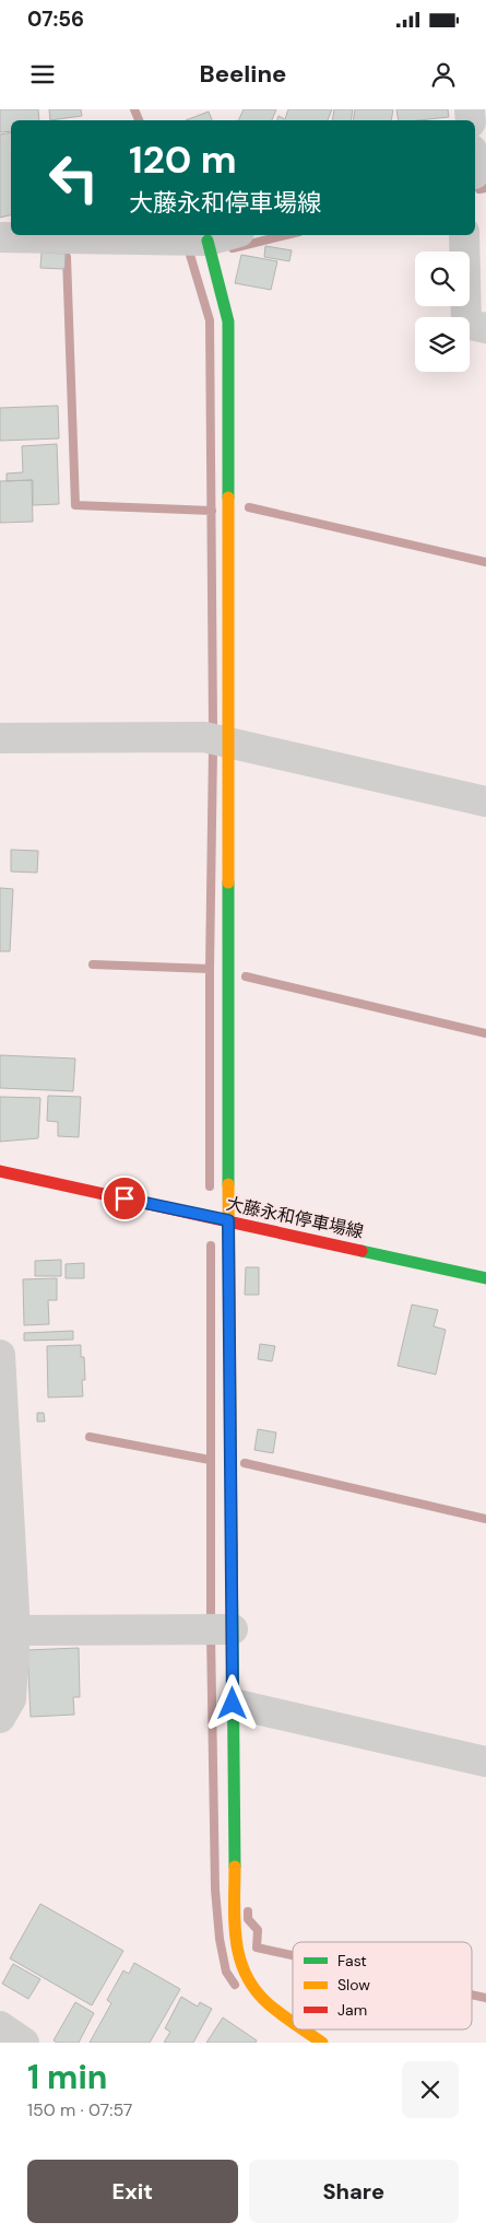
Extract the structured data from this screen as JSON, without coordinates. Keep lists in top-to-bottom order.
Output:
{
  "streets": {
    "street": ["大藤永和停車場線"]
  },
  "legend": ["Fast", "Slow", "Jam"],
  "page": {
    "status": "07:56",
    "header": "Beeline",
    "turn": ["120 m", "大藤永和停車場線"],
    "heading": ["1 min", "150 m · 07:57"],
    "buttons": ["Exit", "Share"]
  }
}
